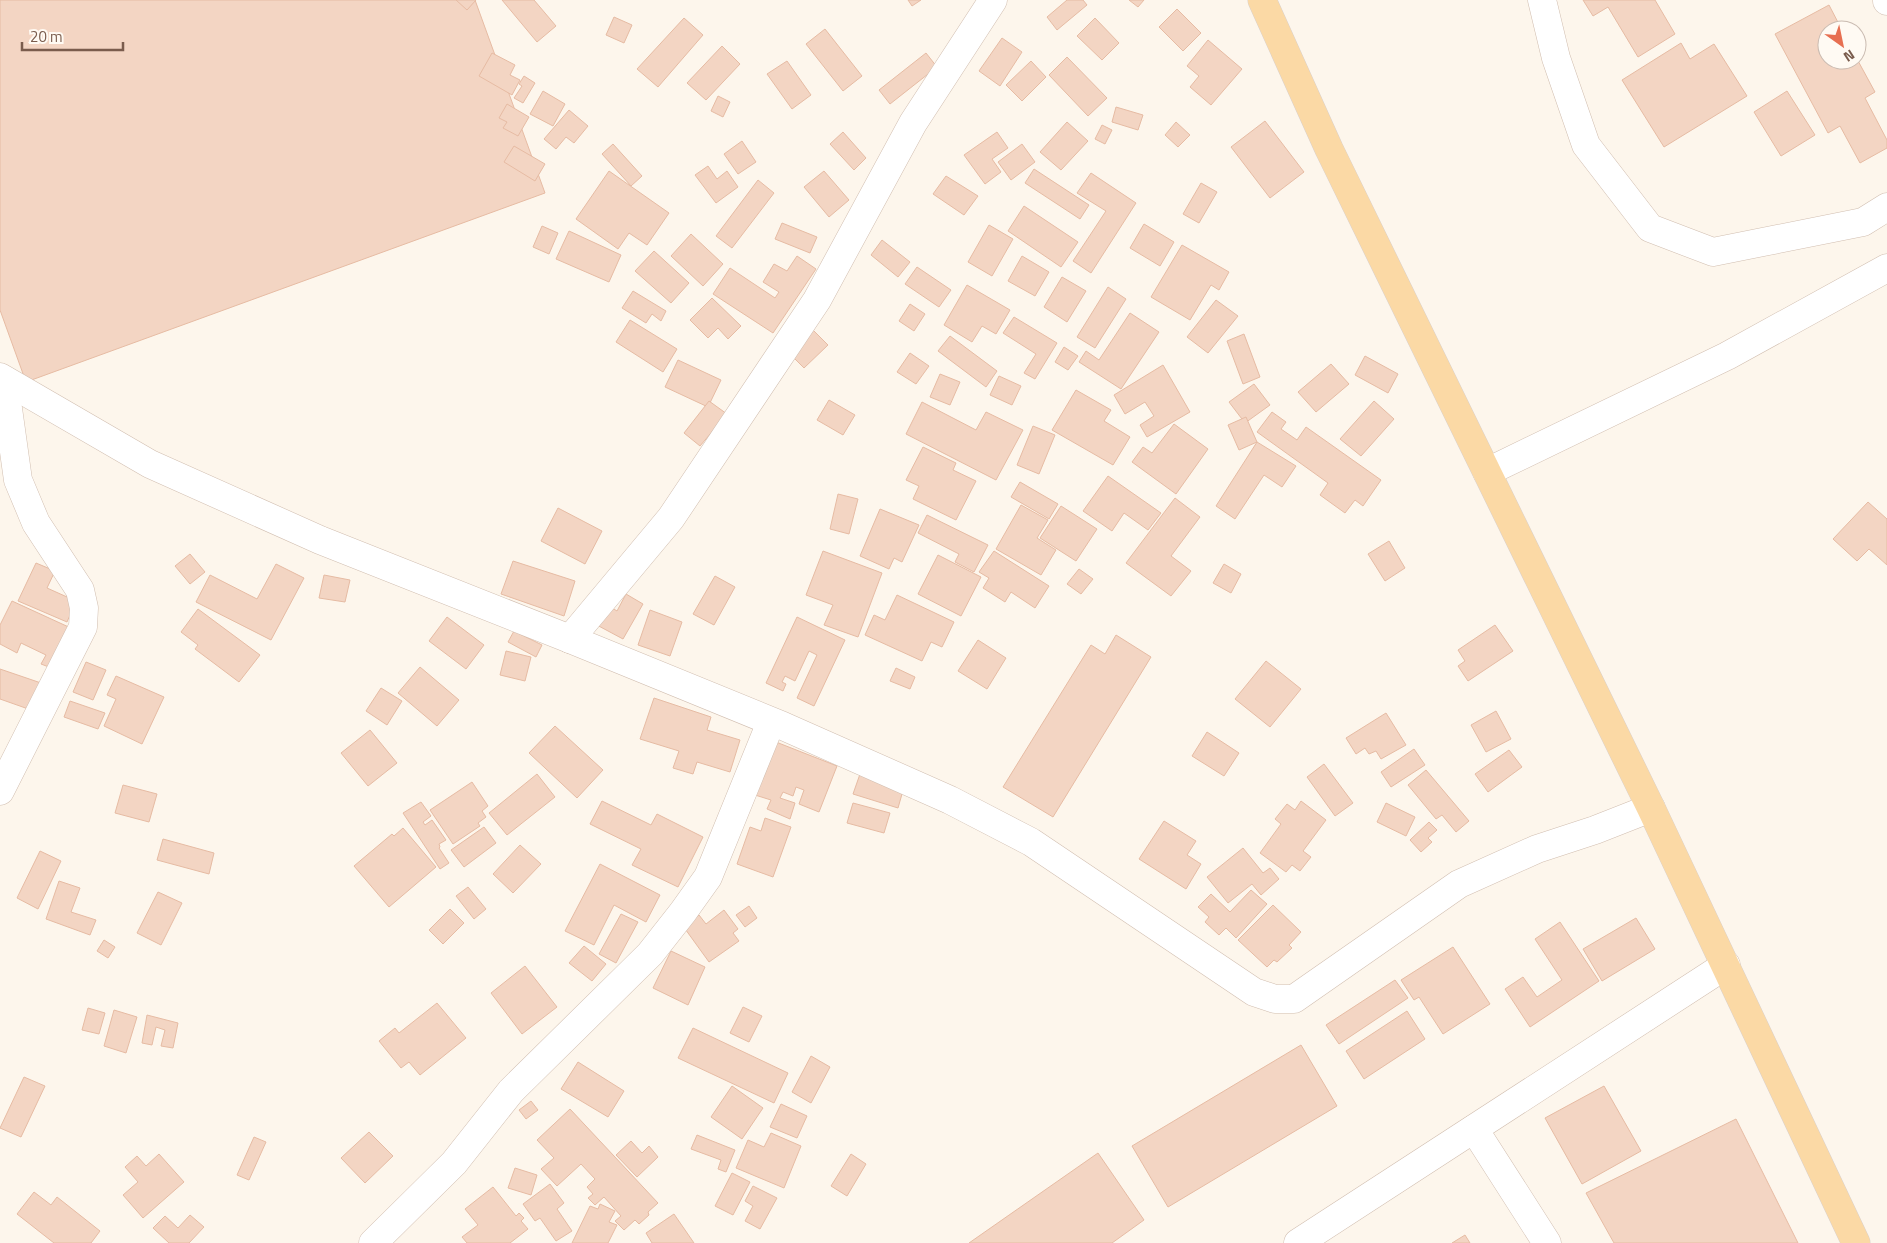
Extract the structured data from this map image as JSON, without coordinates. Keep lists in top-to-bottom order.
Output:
{
  "scale_bar": "20 m",
  "north": "bottom right"
}
